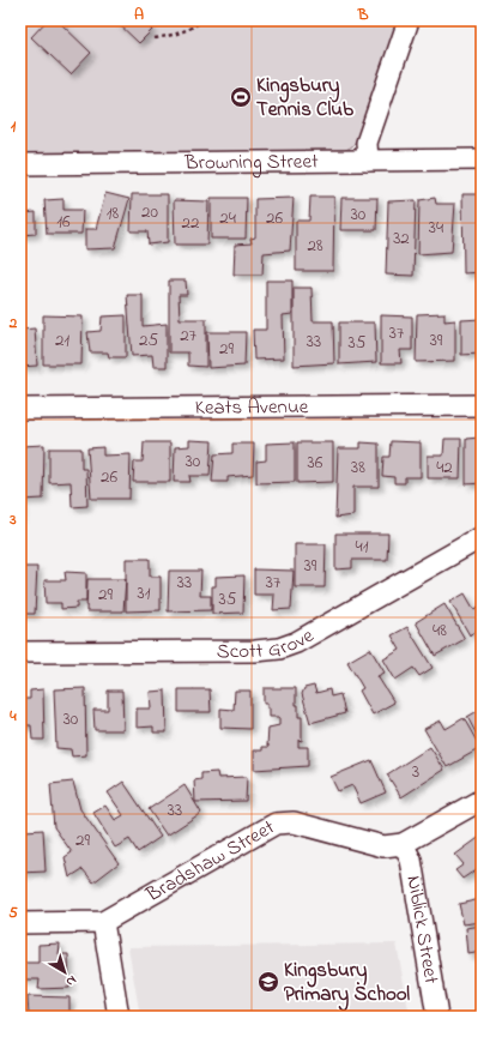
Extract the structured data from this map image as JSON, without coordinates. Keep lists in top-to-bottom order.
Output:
{
  "streets": {
    "street": [
      "Browning Street",
      "Keats Avenue",
      "Scott Grove",
      "Bradshaw Street",
      "Niblick Street"
    ]
  },
  "crossings": [
    ["Bradshaw Street", "Niblick Street"]
  ],
  "places": {
    "sports": ["Kingsbury Tennis Club"],
    "school or university": ["Kingsbury Primary School"]
  },
  "house_numbers": [
    "20",
    "18",
    "30",
    "24",
    "26",
    "16",
    "22",
    "34",
    "32",
    "28",
    "37",
    "27",
    "21",
    "25",
    "39",
    "33",
    "35",
    "29",
    "30",
    "36",
    "38",
    "42",
    "26",
    "41",
    "39",
    "33",
    "37",
    "31",
    "29",
    "35",
    "48",
    "30",
    "3",
    "33",
    "29"
  ],
  "north": "bottom right",
  "grid": {
    "columns": ["A", "B"],
    "rows": [
      "1",
      "2",
      "3",
      "4",
      "5"
    ]
  }
}
